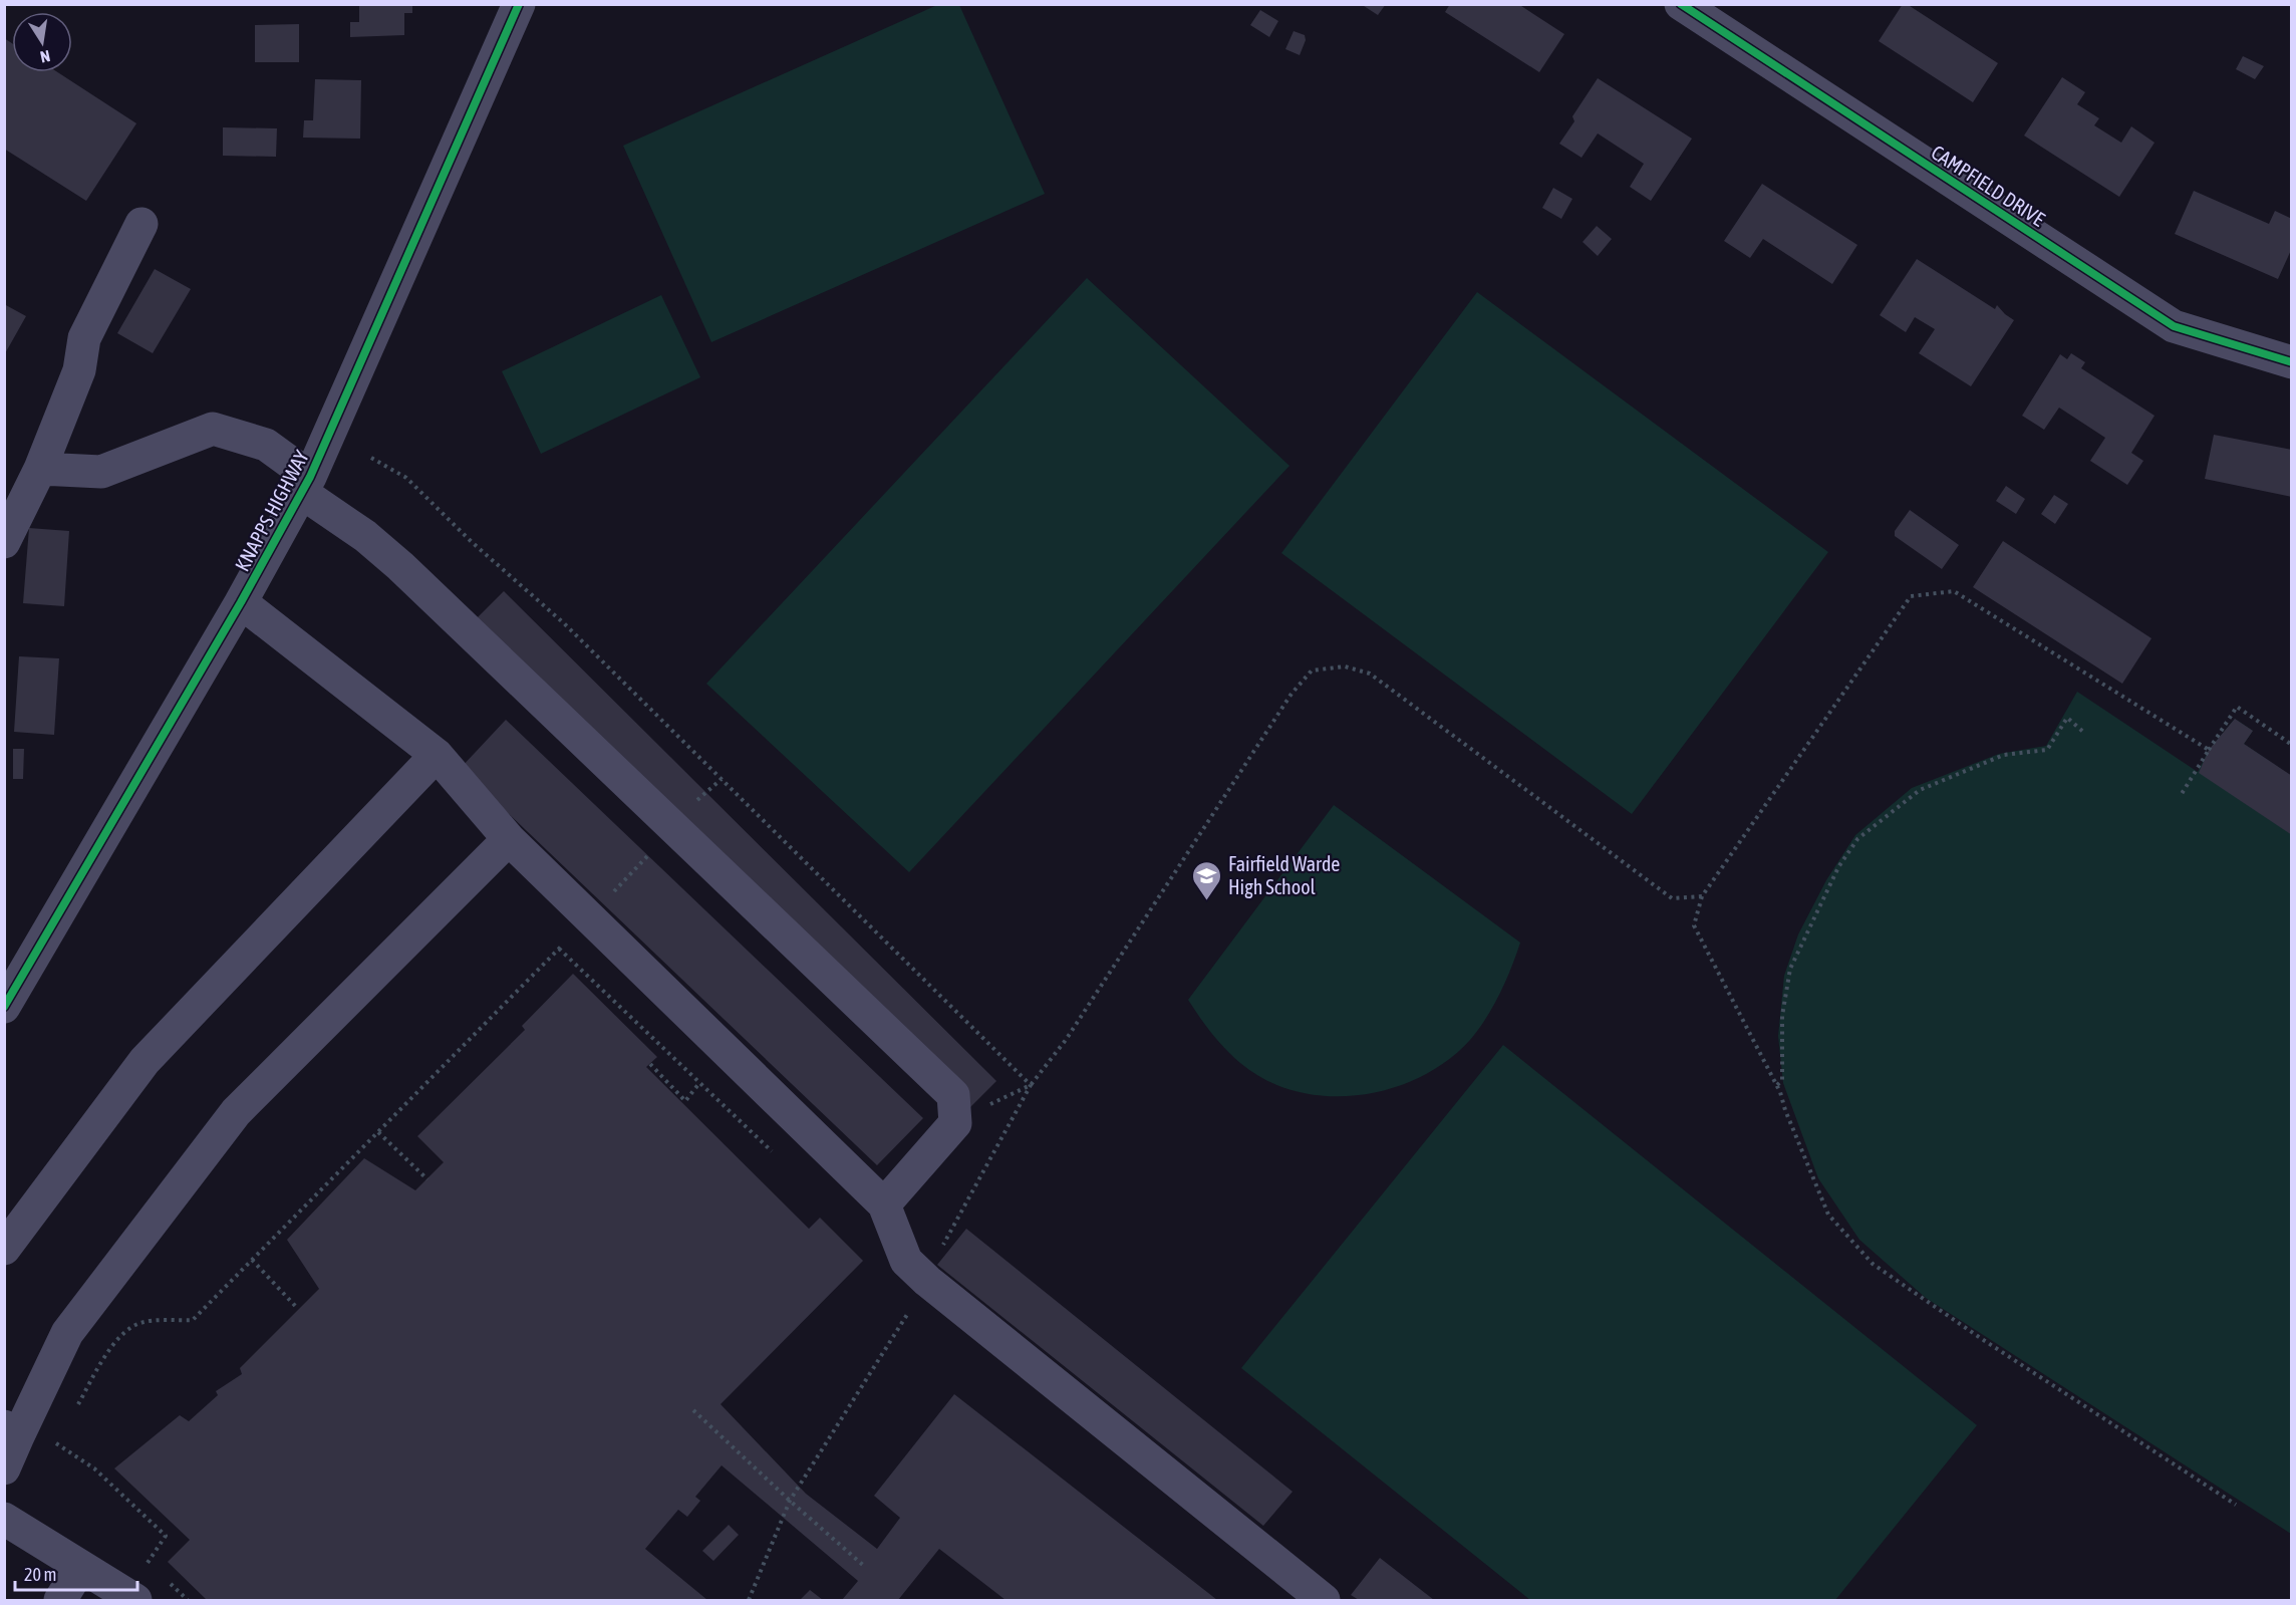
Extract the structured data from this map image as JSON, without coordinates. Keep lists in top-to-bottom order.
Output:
{
  "streets": {
    "street": ["CAMPFIELD DRIVE", "KNAPPS HIGHWAY"]
  },
  "places": {
    "school or university": ["Fairfield Warde High School"]
  },
  "scale_bar": "20 m",
  "north": "bottom"
}
